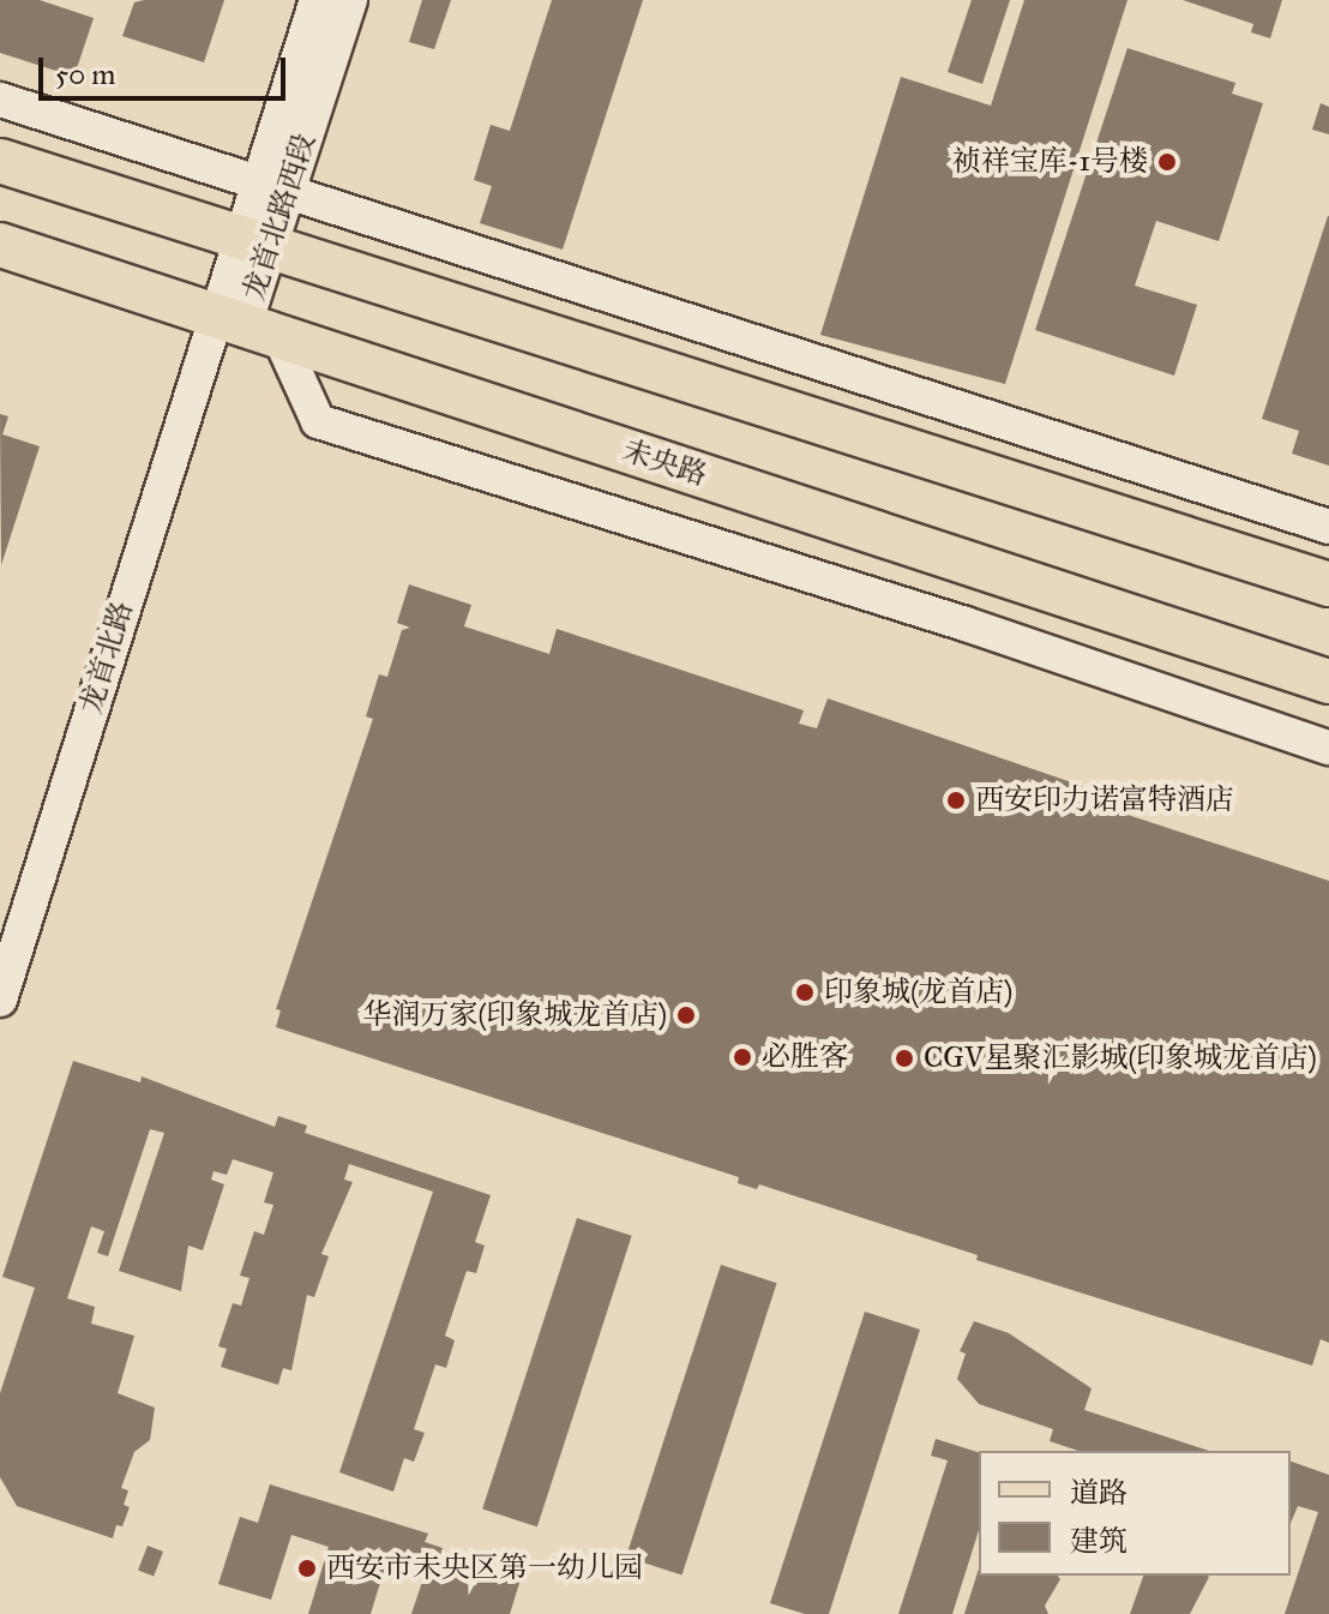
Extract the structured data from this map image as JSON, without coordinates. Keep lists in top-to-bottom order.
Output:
{
  "streets": {
    "main road": ["未央路"],
    "street": ["龙首北路西段", "龙首北路"]
  },
  "crossings": [
    ["龙首北路西段", "未央路"],
    ["龙首北路西段", "龙首北路"],
    ["未央路", "龙首北路"]
  ],
  "places": [
    "祯祥宝库-1号楼",
    "西安印力诺富特酒店",
    "印象城(龙首店)",
    "华润万家(印象城龙首店)",
    "必胜客",
    "CGV星聚汇影城(印象城龙首店)",
    "西安市未央区第一幼儿园"
  ],
  "legend": ["道路", "建筑"],
  "scale_bar": "50 m"
}
